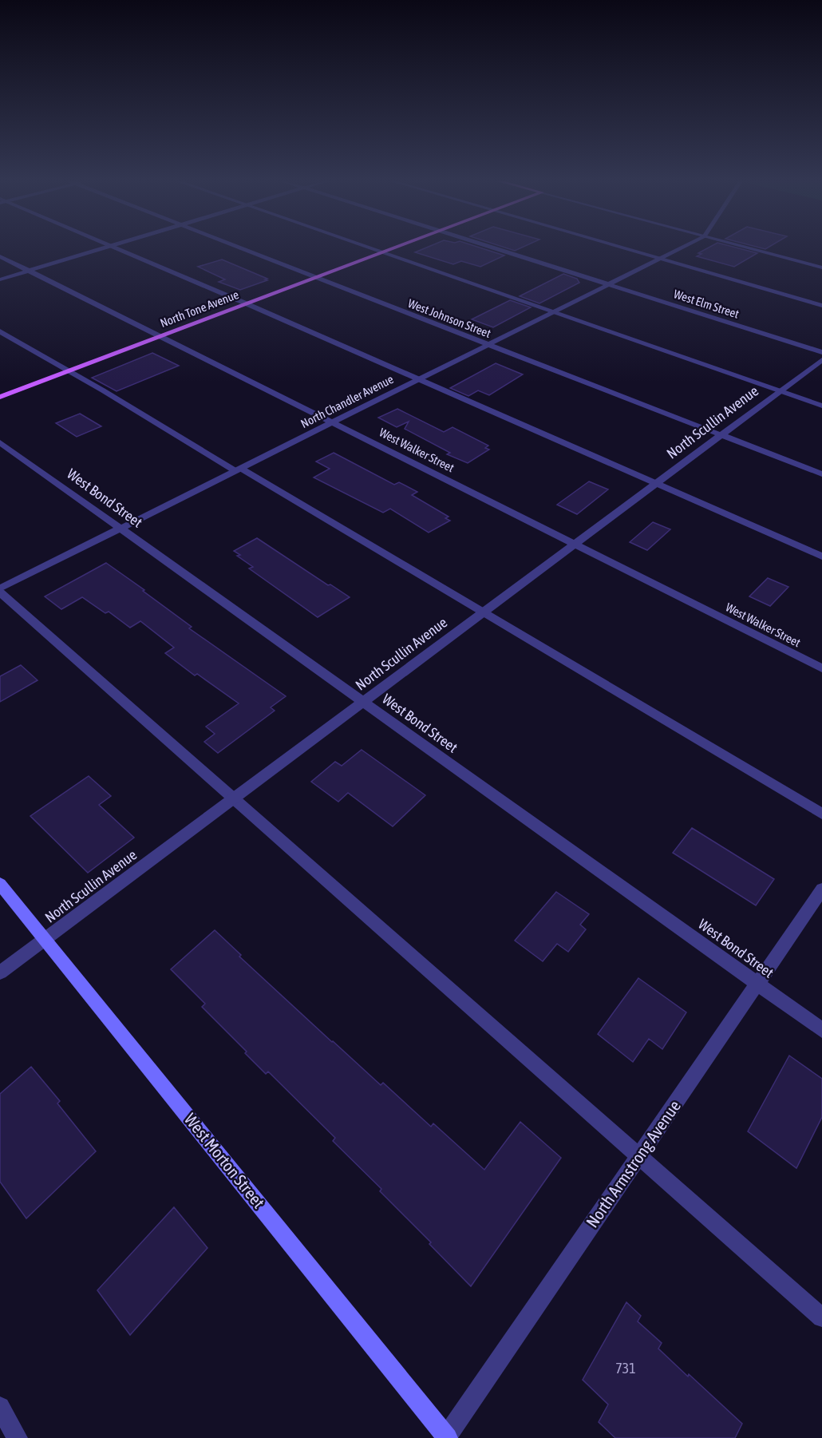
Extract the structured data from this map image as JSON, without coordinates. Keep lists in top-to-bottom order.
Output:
{
  "streets": {
    "main road": ["North Tone Avenue", "West Morton Street"],
    "street": [
      "West Elm Street",
      "West Johnson Street",
      "North Chandler Avenue",
      "North Scullin Avenue",
      "West Walker Street",
      "West Bond Street",
      "North Armstrong Avenue"
    ]
  },
  "crossings": [
    ["West Elm Street", "North Chandler Avenue"],
    ["North Tone Avenue", "West Johnson Street"],
    ["North Tone Avenue", "West Walker Street"],
    ["West Johnson Street", "North Chandler Avenue"],
    ["West Johnson Street", "North Scullin Avenue"],
    ["North Chandler Avenue", "West Walker Street"],
    ["North Chandler Avenue", "West Bond Street"],
    ["North Scullin Avenue", "West Walker Street"],
    ["North Scullin Avenue", "West Bond Street"],
    ["North Scullin Avenue", "West Morton Street"],
    ["West Bond Street", "North Armstrong Avenue"],
    ["West Morton Street", "North Armstrong Avenue"]
  ],
  "house_numbers": ["731"]
}
